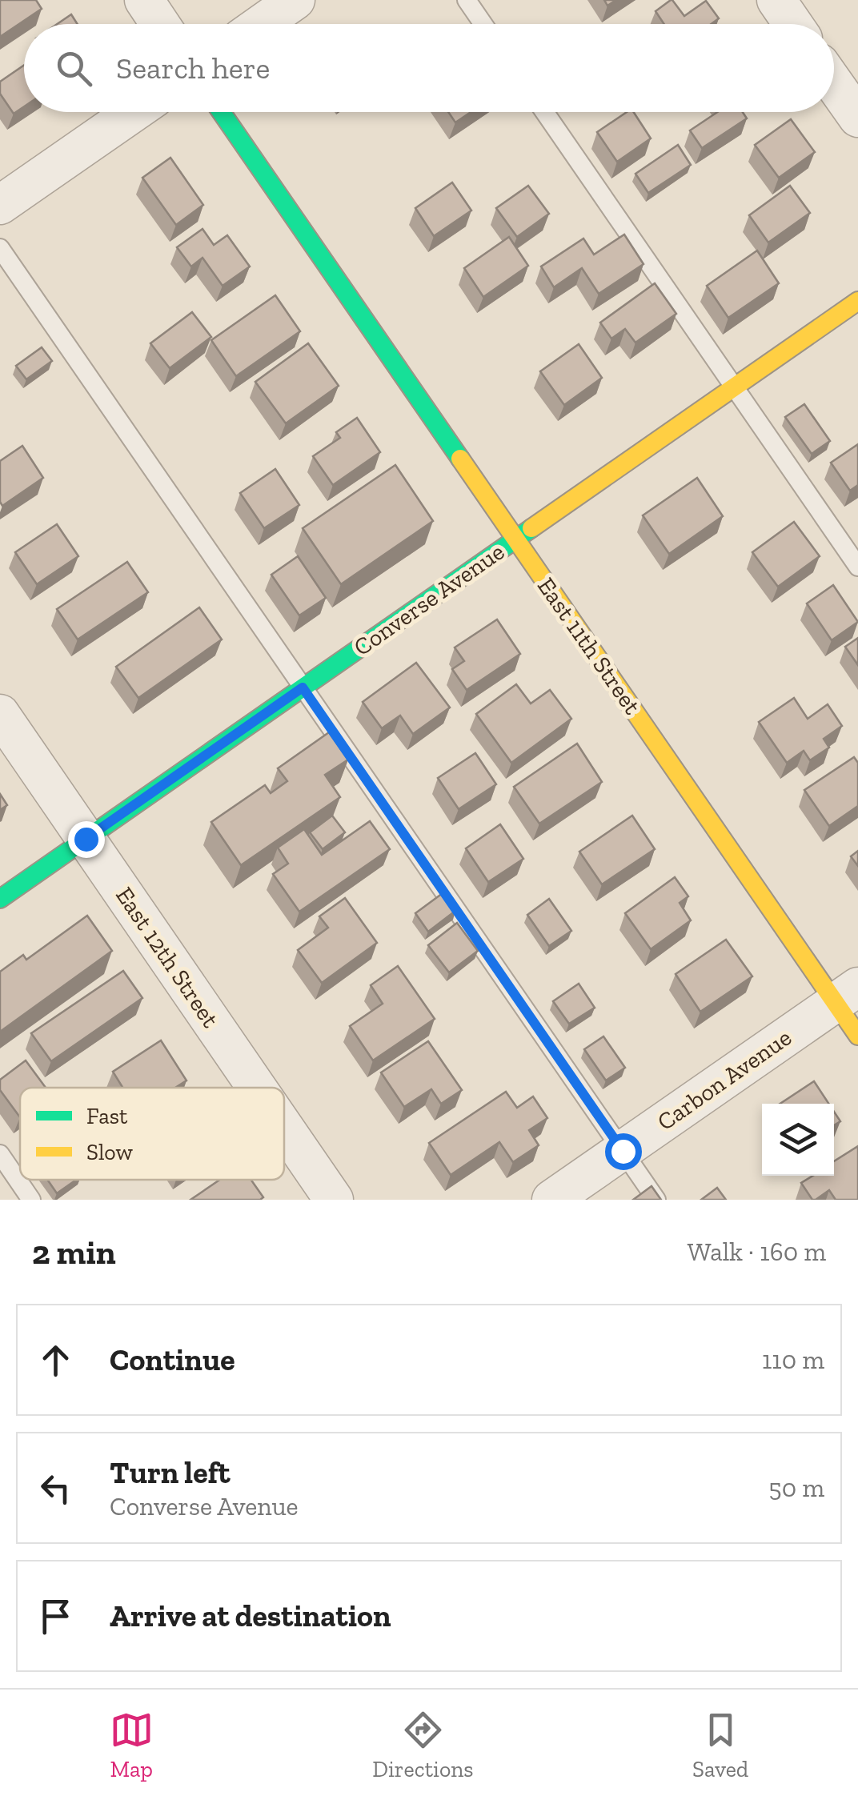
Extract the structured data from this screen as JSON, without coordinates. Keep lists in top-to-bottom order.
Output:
{
  "streets": {
    "street": [
      "Converse Avenue",
      "East 11th Street",
      "East 12th Street",
      "Carbon Avenue"
    ]
  },
  "crossings": [
    ["Converse Avenue", "East 11th Street"],
    ["Converse Avenue", "East 12th Street"],
    ["East 11th Street", "Carbon Avenue"]
  ],
  "legend": ["Fast", "Slow"],
  "page": {
    "search": "Search here",
    "heading": ["2 min", "Walk · 160 m"],
    "list": [
      ["Continue", "110 m"],
      ["Turn left", "Converse Avenue", "50 m"],
      "Arrive at destination"
    ],
    "nav": ["Map", "Directions", "Saved"]
  }
}
